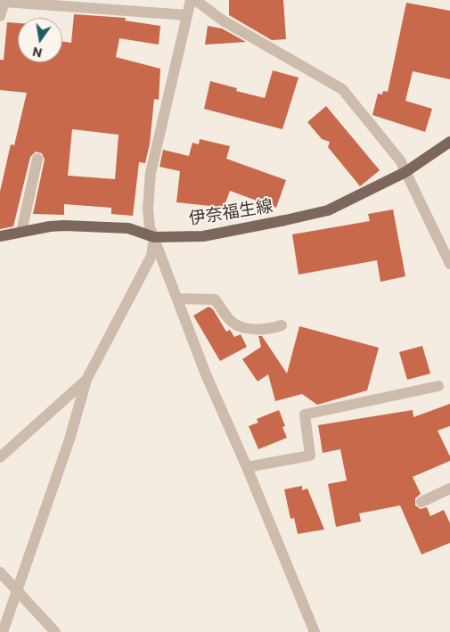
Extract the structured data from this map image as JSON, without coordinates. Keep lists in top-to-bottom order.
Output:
{
  "streets": {
    "main road": ["伊奈福生線"]
  },
  "north": "bottom"
}
